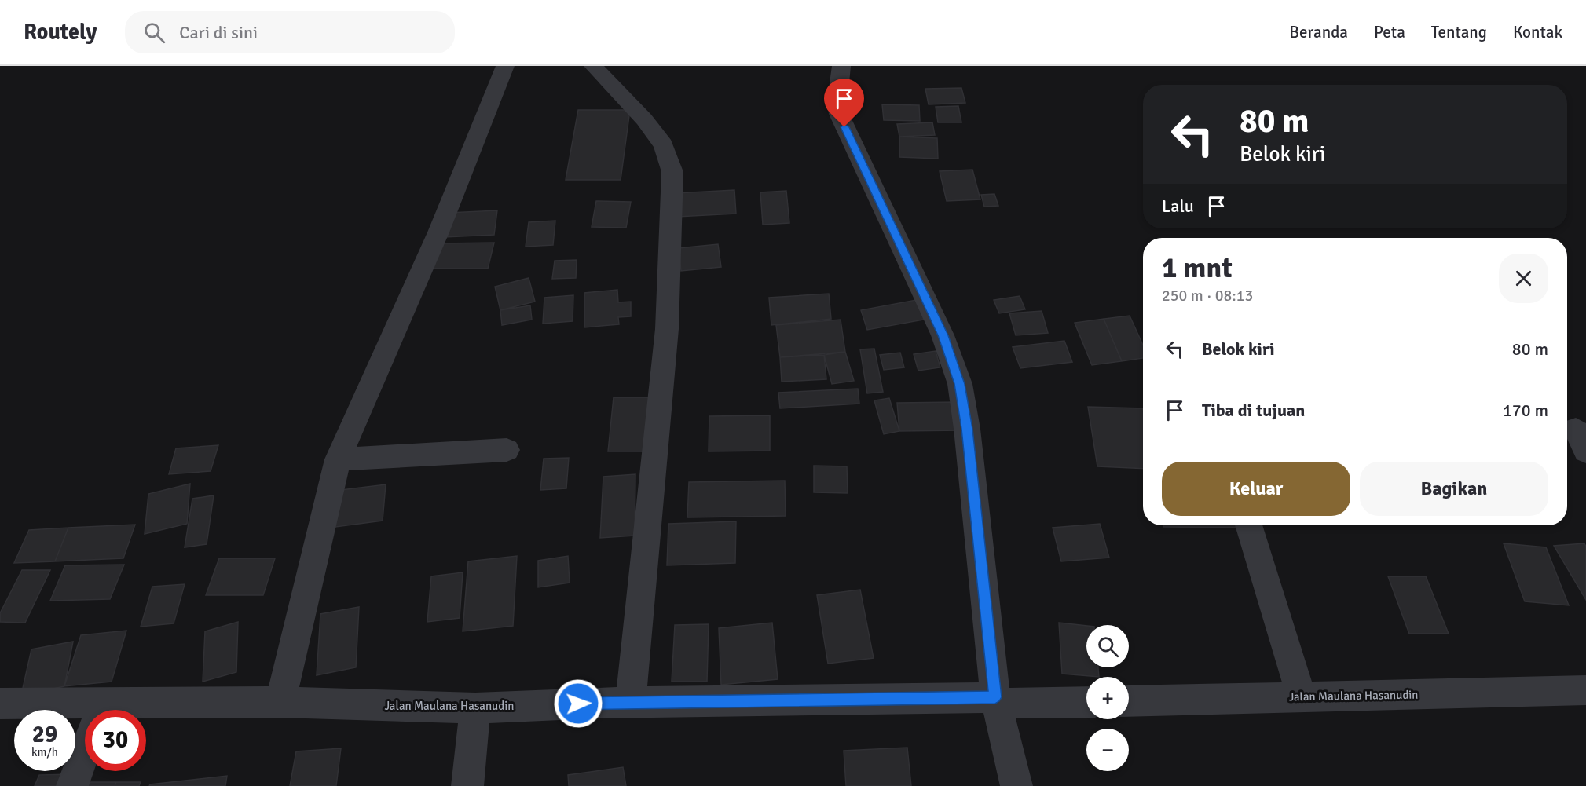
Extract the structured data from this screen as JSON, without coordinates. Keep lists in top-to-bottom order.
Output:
{
  "streets": {
    "street": ["Jalan Maulana Hasanudin"]
  },
  "page": {
    "header": "Routely",
    "search": "Cari di sini",
    "nav": [
      "Beranda",
      "Peta",
      "Tentang",
      "Kontak"
    ],
    "turn": ["80 m", "Belok kiri"],
    "then": "Lalu",
    "heading": ["1 mnt", "250 m · 08:13"],
    "list": [
      {
        "name": "Belok kiri",
        "value": "80 m"
      },
      {
        "name": "Tiba di tujuan",
        "value": "170 m"
      }
    ],
    "buttons": ["Keluar", "Bagikan"],
    "map_buttons": ["+", "−"],
    "speed": "29 km/h",
    "limit": "30"
  }
}
